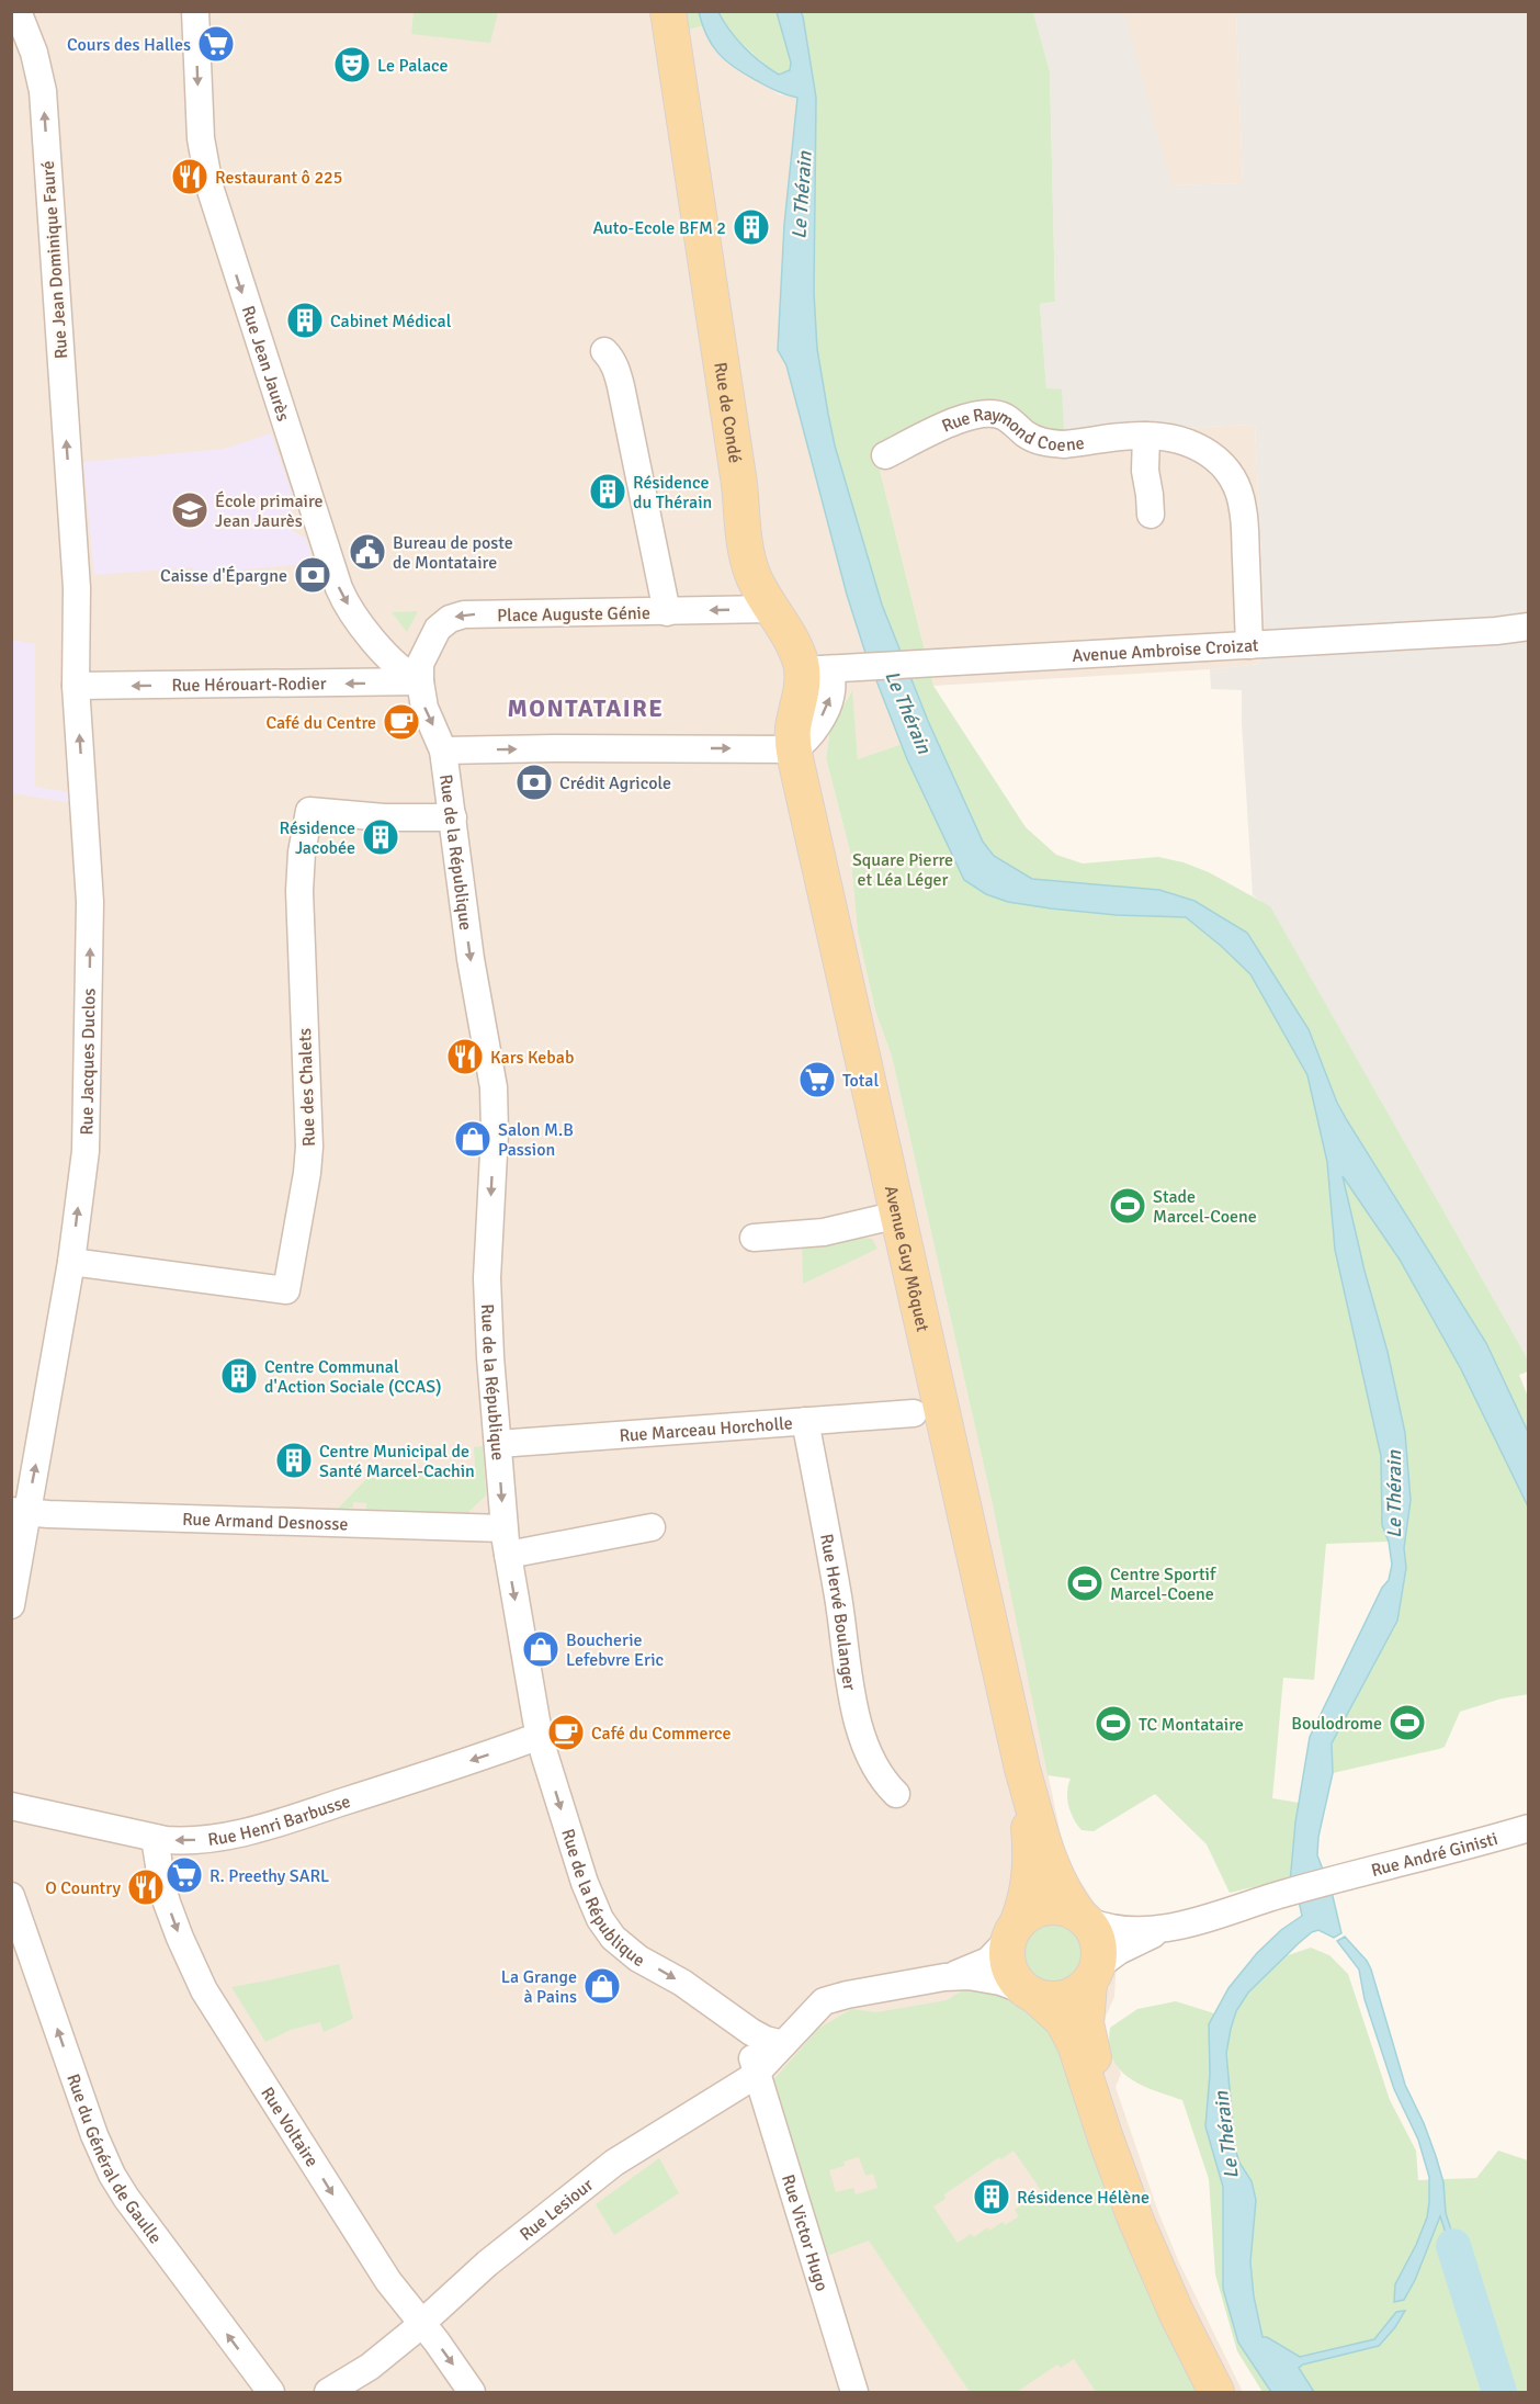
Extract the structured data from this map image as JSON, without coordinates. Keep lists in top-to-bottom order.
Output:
{
  "streets": {
    "main road": ["Rue de Condé", "Avenue Guy Môquet"],
    "street": [
      "Rue Jean Dominique Fauré",
      "Rue Jean Jaurès",
      "Rue Raymond Coene",
      "Place Auguste Génie",
      "Avenue Ambroise Croizat",
      "Rue Hérouart-Rodier",
      "Rue de la République",
      "Rue Jacques Duclos",
      "Rue des Chalets",
      "Rue Marceau Horcholle",
      "Rue Armand Desnosse",
      "Rue Hervé Boulanger",
      "Rue Henri Barbusse",
      "Rue André Ginisti",
      "Rue Voltaire",
      "Rue du Général de Gaulle",
      "Rue Lesiour",
      "Rue Victor Hugo"
    ]
  },
  "crossings": [
    ["Rue Jean Dominique Fauré", "Rue Jacques Duclos"],
    ["Rue Jean Jaurès", "Place Auguste Génie"],
    ["Rue Jean Jaurès", "Rue Hérouart-Rodier"],
    ["Rue Jean Jaurès", "Rue de la République"],
    ["Rue de Condé", "Place Auguste Génie"],
    ["Rue de Condé", "Avenue Ambroise Croizat"],
    ["Rue de Condé", "Avenue Guy Môquet"],
    ["Rue Raymond Coene", "Avenue Ambroise Croizat"],
    ["Place Auguste Génie", "Rue Hérouart-Rodier"],
    ["Place Auguste Génie", "Rue de la République"],
    ["Rue Hérouart-Rodier", "Rue de la République"],
    ["Rue Hérouart-Rodier", "Rue Jacques Duclos"],
    ["Rue de la République", "Rue des Chalets"],
    ["Rue de la République", "Rue Marceau Horcholle"],
    ["Rue de la République", "Rue Armand Desnosse"],
    ["Rue de la République", "Rue Henri Barbusse"],
    ["Rue de la République", "Rue Lesiour"],
    ["Rue de la République", "Rue Victor Hugo"],
    ["Rue Jacques Duclos", "Rue des Chalets"],
    ["Rue Jacques Duclos", "Rue Armand Desnosse"],
    ["Rue Marceau Horcholle", "Rue Hervé Boulanger"],
    ["Rue Henri Barbusse", "Rue Voltaire"],
    ["Rue Voltaire", "Rue Lesiour"],
    ["Rue Lesiour", "Rue Victor Hugo"]
  ],
  "one_way": [
    "Rue Jean Dominique Fauré",
    "Rue Jean Jaurès",
    "Rue Hérouart-Rodier",
    "Rue de la République",
    "Rue Jacques Duclos",
    "Rue Henri Barbusse",
    "Rue Voltaire",
    "Rue du Général de Gaulle"
  ],
  "districts": ["MONTATAIRE"],
  "water": ["Le Thérain"],
  "parks": ["Square Pierre et Léa Léger"],
  "places": {
    "supermarket": ["Cours des Halles", "Total", "R. Preethy SARL"],
    "theatre": ["Le Palace"],
    "restaurant": ["Restaurant ô 225", "Kars Kebab", "O Country"],
    "building": [
      "Auto-Ecole BFM 2",
      "Cabinet Médical",
      "Résidence du Thérain",
      "Résidence Jacobée",
      "Centre Communal d'Action Sociale (CCAS)",
      "Centre Municipal de Santé Marcel-Cachin",
      "Résidence Hélène"
    ],
    "school or university": ["École primaire Jean Jaurès"],
    "public building": ["Bureau de poste de Montataire"],
    "bank": ["Caisse d'Épargne", "Crédit Agricole"],
    "cafe": ["Café du Centre", "Café du Commerce"],
    "shop": ["Salon M.B Passion", "Boucherie Lefebvre Eric", "La Grange à Pains"],
    "sports": [
      "Stade Marcel-Coene",
      "Centre Sportif Marcel-Coene",
      "Boulodrome",
      "TC Montataire"
    ]
  }
}
